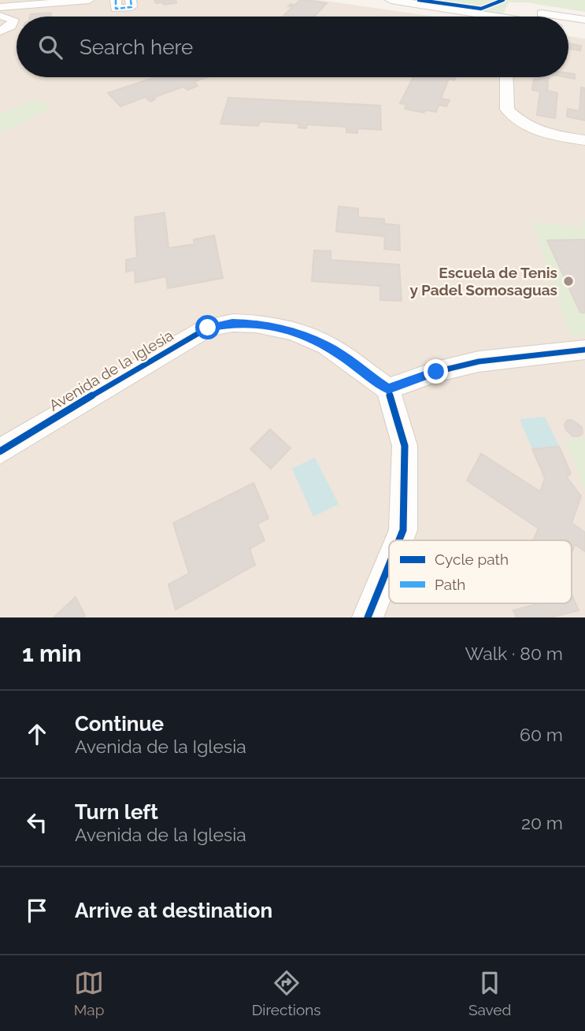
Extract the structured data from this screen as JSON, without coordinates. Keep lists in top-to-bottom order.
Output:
{
  "streets": {
    "street": ["Avenida de la Iglesia"]
  },
  "places": ["Escuela de Tenis y Padel Somosaguas"],
  "legend": ["Cycle path", "Path"],
  "page": {
    "search": "Search here",
    "heading": ["1 min", "Walk · 80 m"],
    "list": [
      ["Continue", "Avenida de la Iglesia", "60 m"],
      ["Turn left", "Avenida de la Iglesia", "20 m"],
      "Arrive at destination"
    ],
    "nav": ["Map", "Directions", "Saved"]
  }
}
